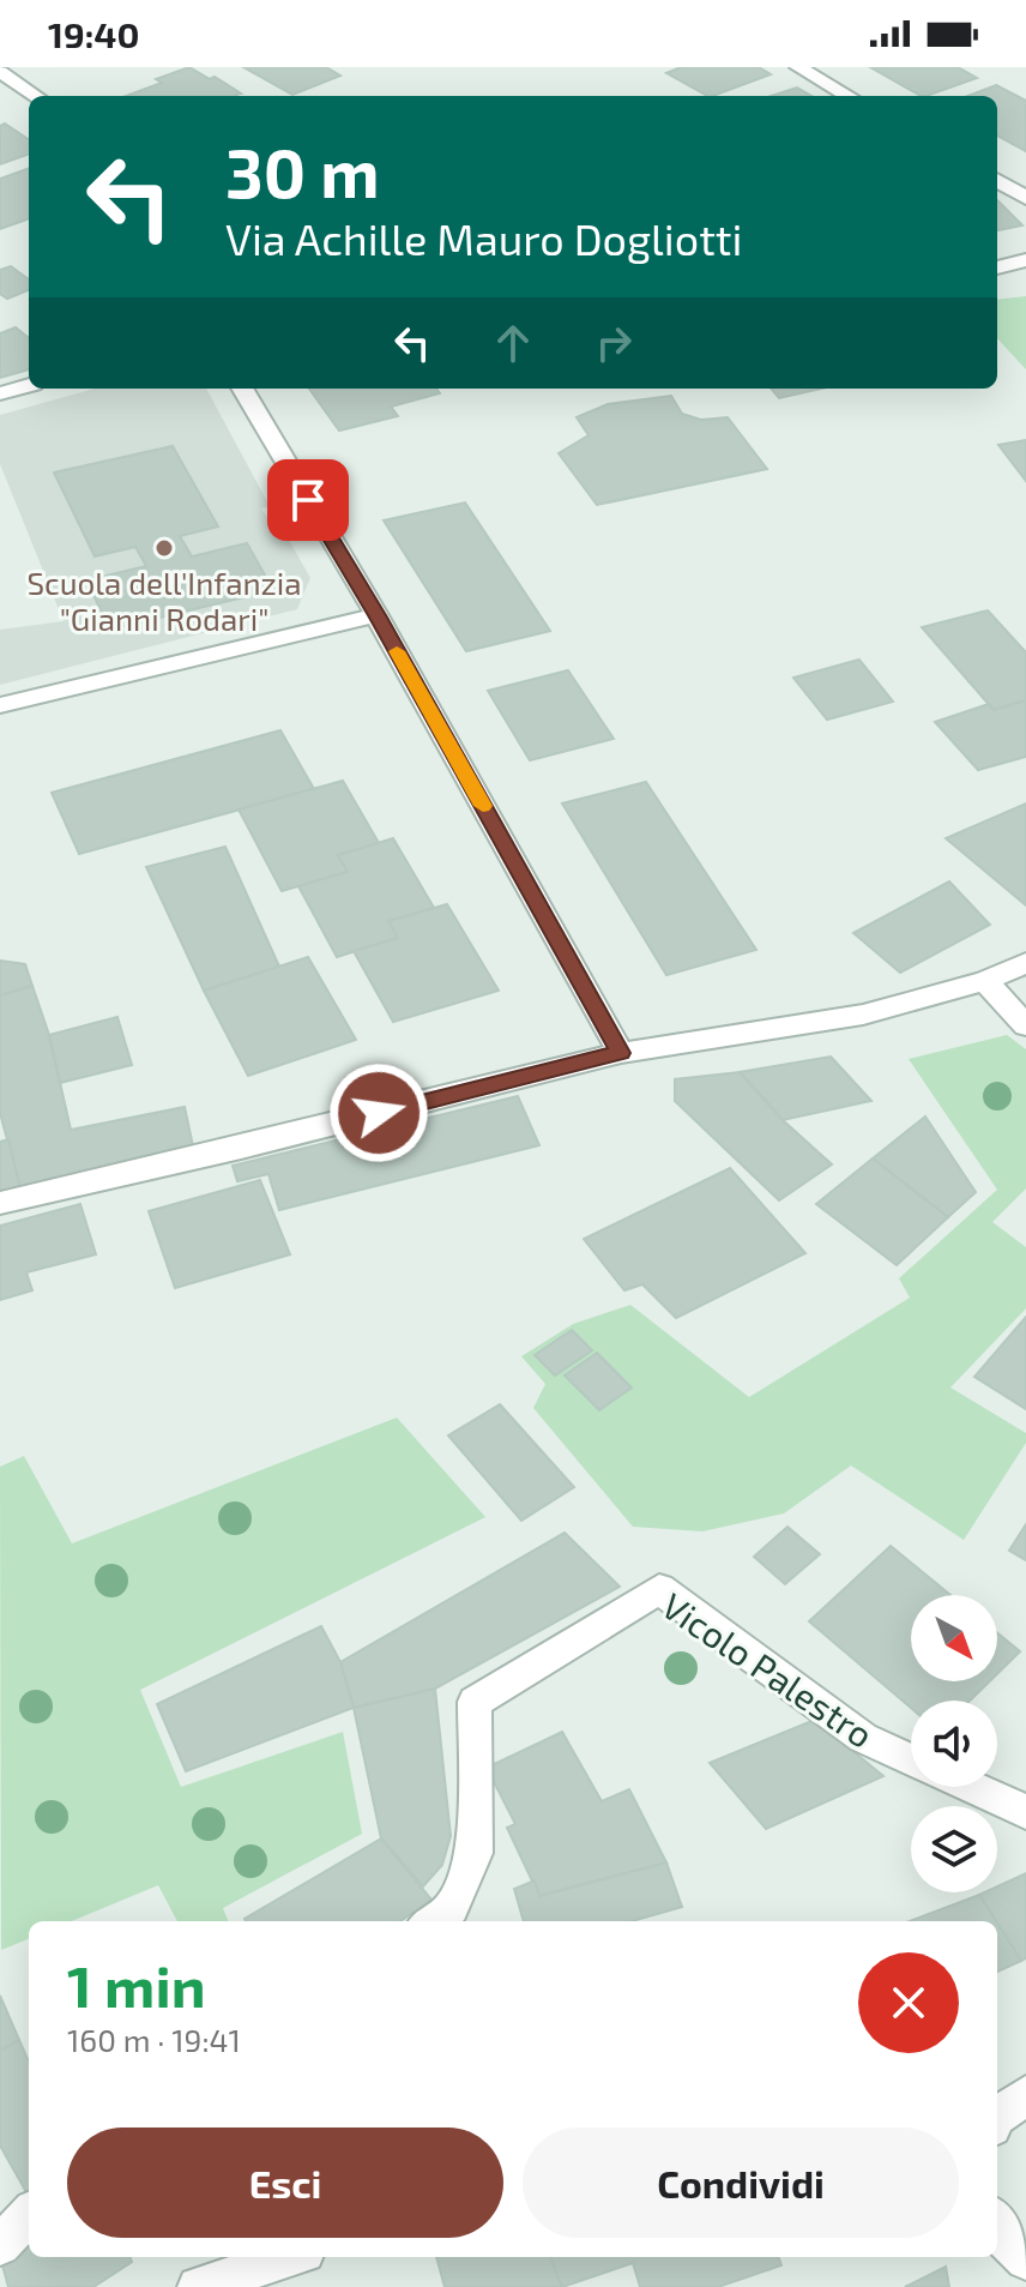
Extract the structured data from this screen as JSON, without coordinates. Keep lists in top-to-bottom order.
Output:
{
  "streets": {
    "street": ["Vicolo Palestro"]
  },
  "places": ["Scuola dell'Infanzia \"Gianni Rodari\""],
  "north": "bottom right",
  "page": {
    "status": "19:40",
    "turn": ["30 m", "Via Achille Mauro Dogliotti"],
    "heading": ["1 min", "160 m · 19:41"],
    "buttons": ["Esci", "Condividi"]
  }
}
